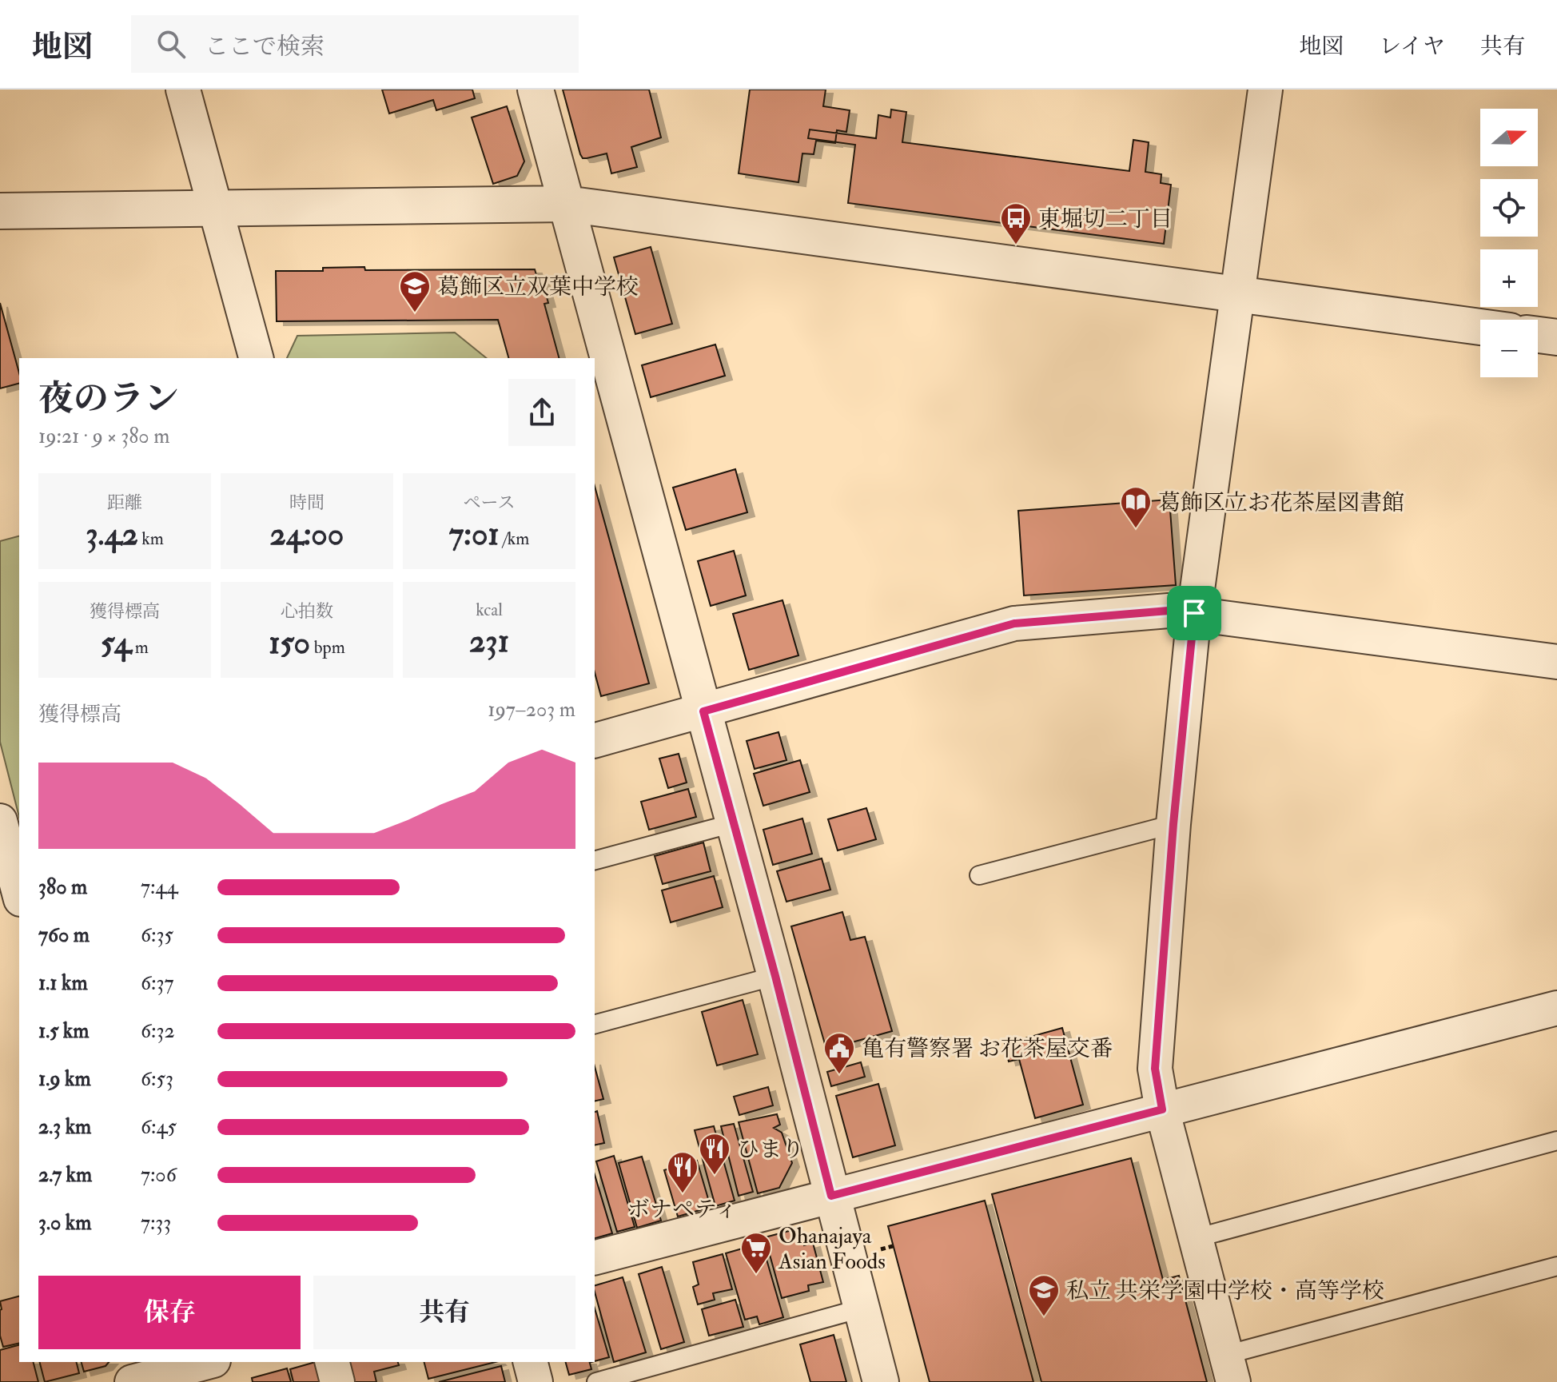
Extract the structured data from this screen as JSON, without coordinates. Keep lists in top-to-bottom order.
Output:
{
  "places": {
    "bus stop": ["東堀切二丁目"],
    "school or university": ["葛飾区立双葉中学校", "私立 共栄学園中学校・高等学校"],
    "library": ["葛飾区立お花茶屋図書館"],
    "public building": ["亀有警察署 お花茶屋交番"],
    "restaurant": ["ひまり", "ボナペティ"],
    "supermarket": ["Ohanajaya Asian Foods"]
  },
  "north": "right",
  "page": {
    "header": "地図",
    "search": "ここで検索",
    "nav": ["地図", "レイヤ", "共有"],
    "map_buttons": ["+", "−"],
    "heading": ["夜のラン", "19:21 · 9 × 380 m"],
    "stats": [
      ["距離", "3.42 km"],
      ["時間", "24:00"],
      ["ペース", "7:01 /km"],
      ["獲得標高", "54 m"],
      ["心拍数", "150 bpm"],
      ["kcal", "231"]
    ],
    "chart": ["獲得標高", "197–203 m"],
    "list": [
      {
        "name": "380 m",
        "note": "7:44"
      },
      {
        "name": "760 m",
        "note": "6:35"
      },
      {
        "name": "1.1 km",
        "note": "6:37"
      },
      {
        "name": "1.5 km",
        "note": "6:32"
      },
      {
        "name": "1.9 km",
        "note": "6:53"
      },
      {
        "name": "2.3 km",
        "note": "6:45"
      },
      {
        "name": "2.7 km",
        "note": "7:06"
      },
      {
        "name": "3.0 km",
        "note": "7:33"
      }
    ],
    "buttons": ["保存", "共有"]
  }
}
